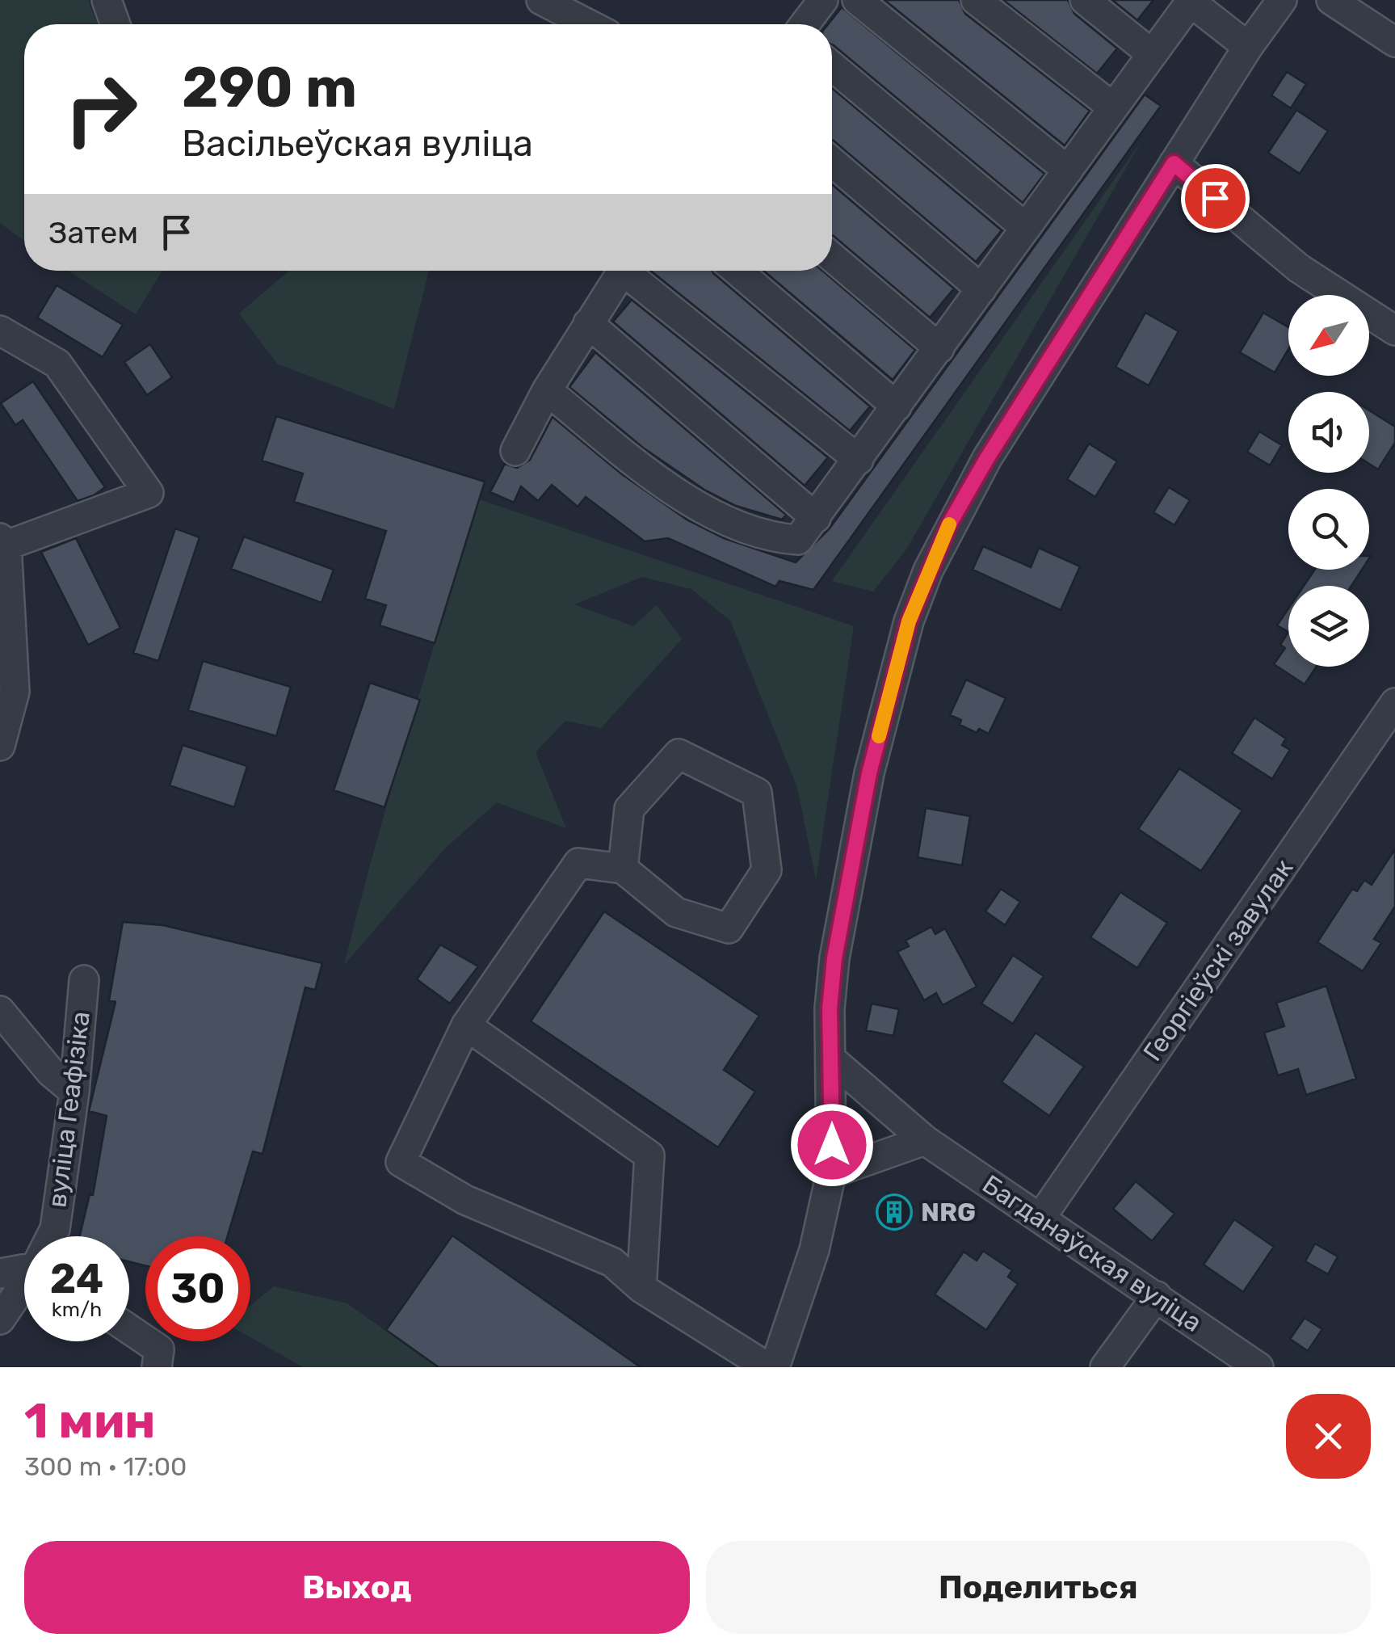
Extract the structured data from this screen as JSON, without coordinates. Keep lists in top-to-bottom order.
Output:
{
  "streets": {
    "street": ["Георгіеўскі завулак", "вуліца Геафізіка", "Багданаўская вуліца"]
  },
  "crossings": [
    ["Георгіеўскі завулак", "Багданаўская вуліца"]
  ],
  "places": {
    "building": ["NRG"]
  },
  "north": "bottom left",
  "page": {
    "turn": ["290 m", "Васільеўская вуліца"],
    "then": "Затем",
    "speed": "24 km/h",
    "limit": "30",
    "heading": ["1 мин", "300 m · 17:00"],
    "buttons": ["Выход", "Поделиться"]
  }
}
